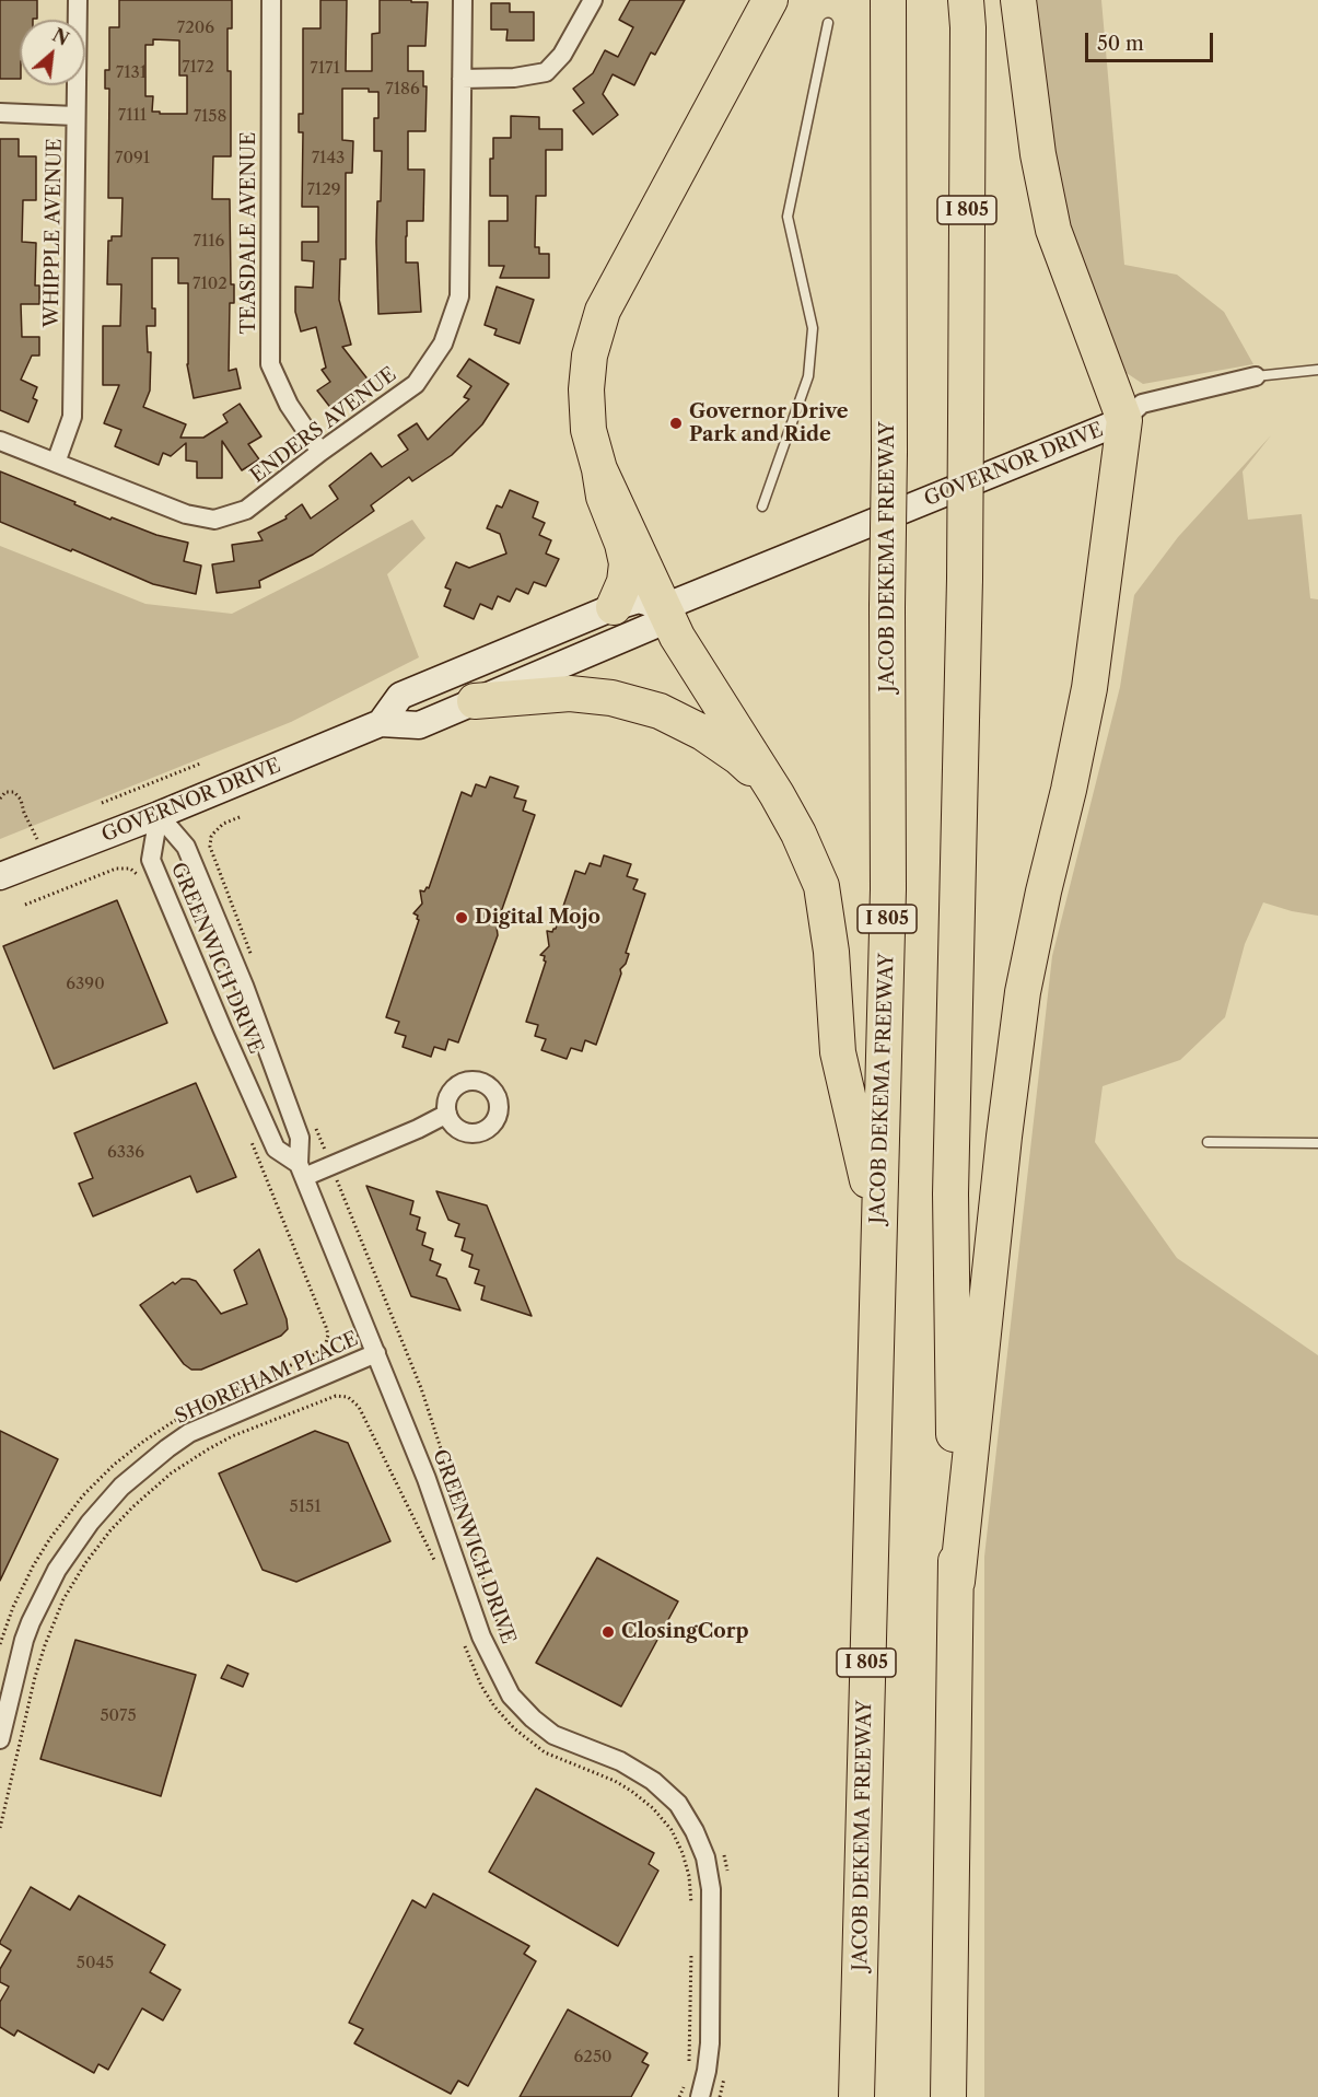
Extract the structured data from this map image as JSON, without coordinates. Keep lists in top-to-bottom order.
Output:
{
  "streets": {
    "highway": ["I 805", "JACOB DEKEMA FREEWAY"],
    "main road": ["GOVERNOR DRIVE"],
    "street": [
      "WHIPPLE AVENUE",
      "TEASDALE AVENUE",
      "ENDERS AVENUE",
      "GREENWICH DRIVE",
      "SHOREHAM PLACE"
    ]
  },
  "crossings": [
    ["WHIPPLE AVENUE", "ENDERS AVENUE"],
    ["TEASDALE AVENUE", "ENDERS AVENUE"],
    ["GOVERNOR DRIVE", "GREENWICH DRIVE"],
    ["GREENWICH DRIVE", "SHOREHAM PLACE"]
  ],
  "places": ["Governor Drive Park and Ride", "Digital Mojo", "ClosingCorp"],
  "house_numbers": [
    "7206",
    "7172",
    "7171",
    "7131",
    "7186",
    "7111",
    "7158",
    "7091",
    "7143",
    "7129",
    "7116",
    "7102",
    "6390",
    "6336",
    "5151",
    "5075",
    "5045",
    "6250"
  ],
  "scale_bar": "50 m",
  "north": "top right"
}
